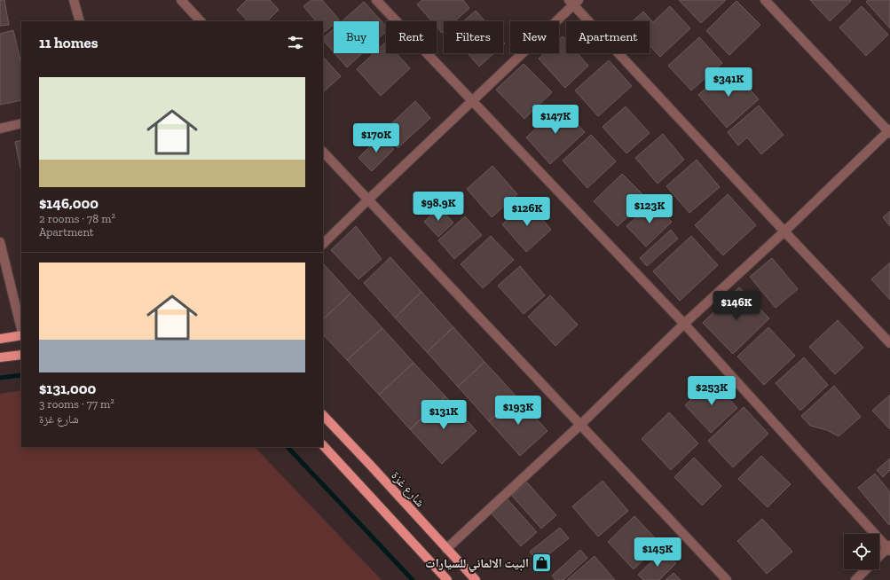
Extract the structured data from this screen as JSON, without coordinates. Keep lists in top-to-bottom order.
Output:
{
  "streets": {
    "main road": ["شارع غزة"]
  },
  "places": {
    "shop": ["البيت الالماني للسيارات"]
  },
  "page": {
    "chip": [
      "Buy",
      "Rent",
      "Filters",
      "New",
      "Apartment"
    ],
    "heading": "11 homes",
    "list": [
      {
        "name": "$146,000",
        "note": "2 rooms · 78 m² · Apartment"
      },
      {
        "name": "$131,000",
        "note": "3 rooms · 77 m² · شارع غزة"
      }
    ],
    "price": [
      "$341K",
      "$147K",
      "$170K",
      "$98.9K",
      "$123K",
      "$126K",
      "$146K",
      "$253K",
      "$193K",
      "$131K",
      "$145K"
    ]
  }
}
